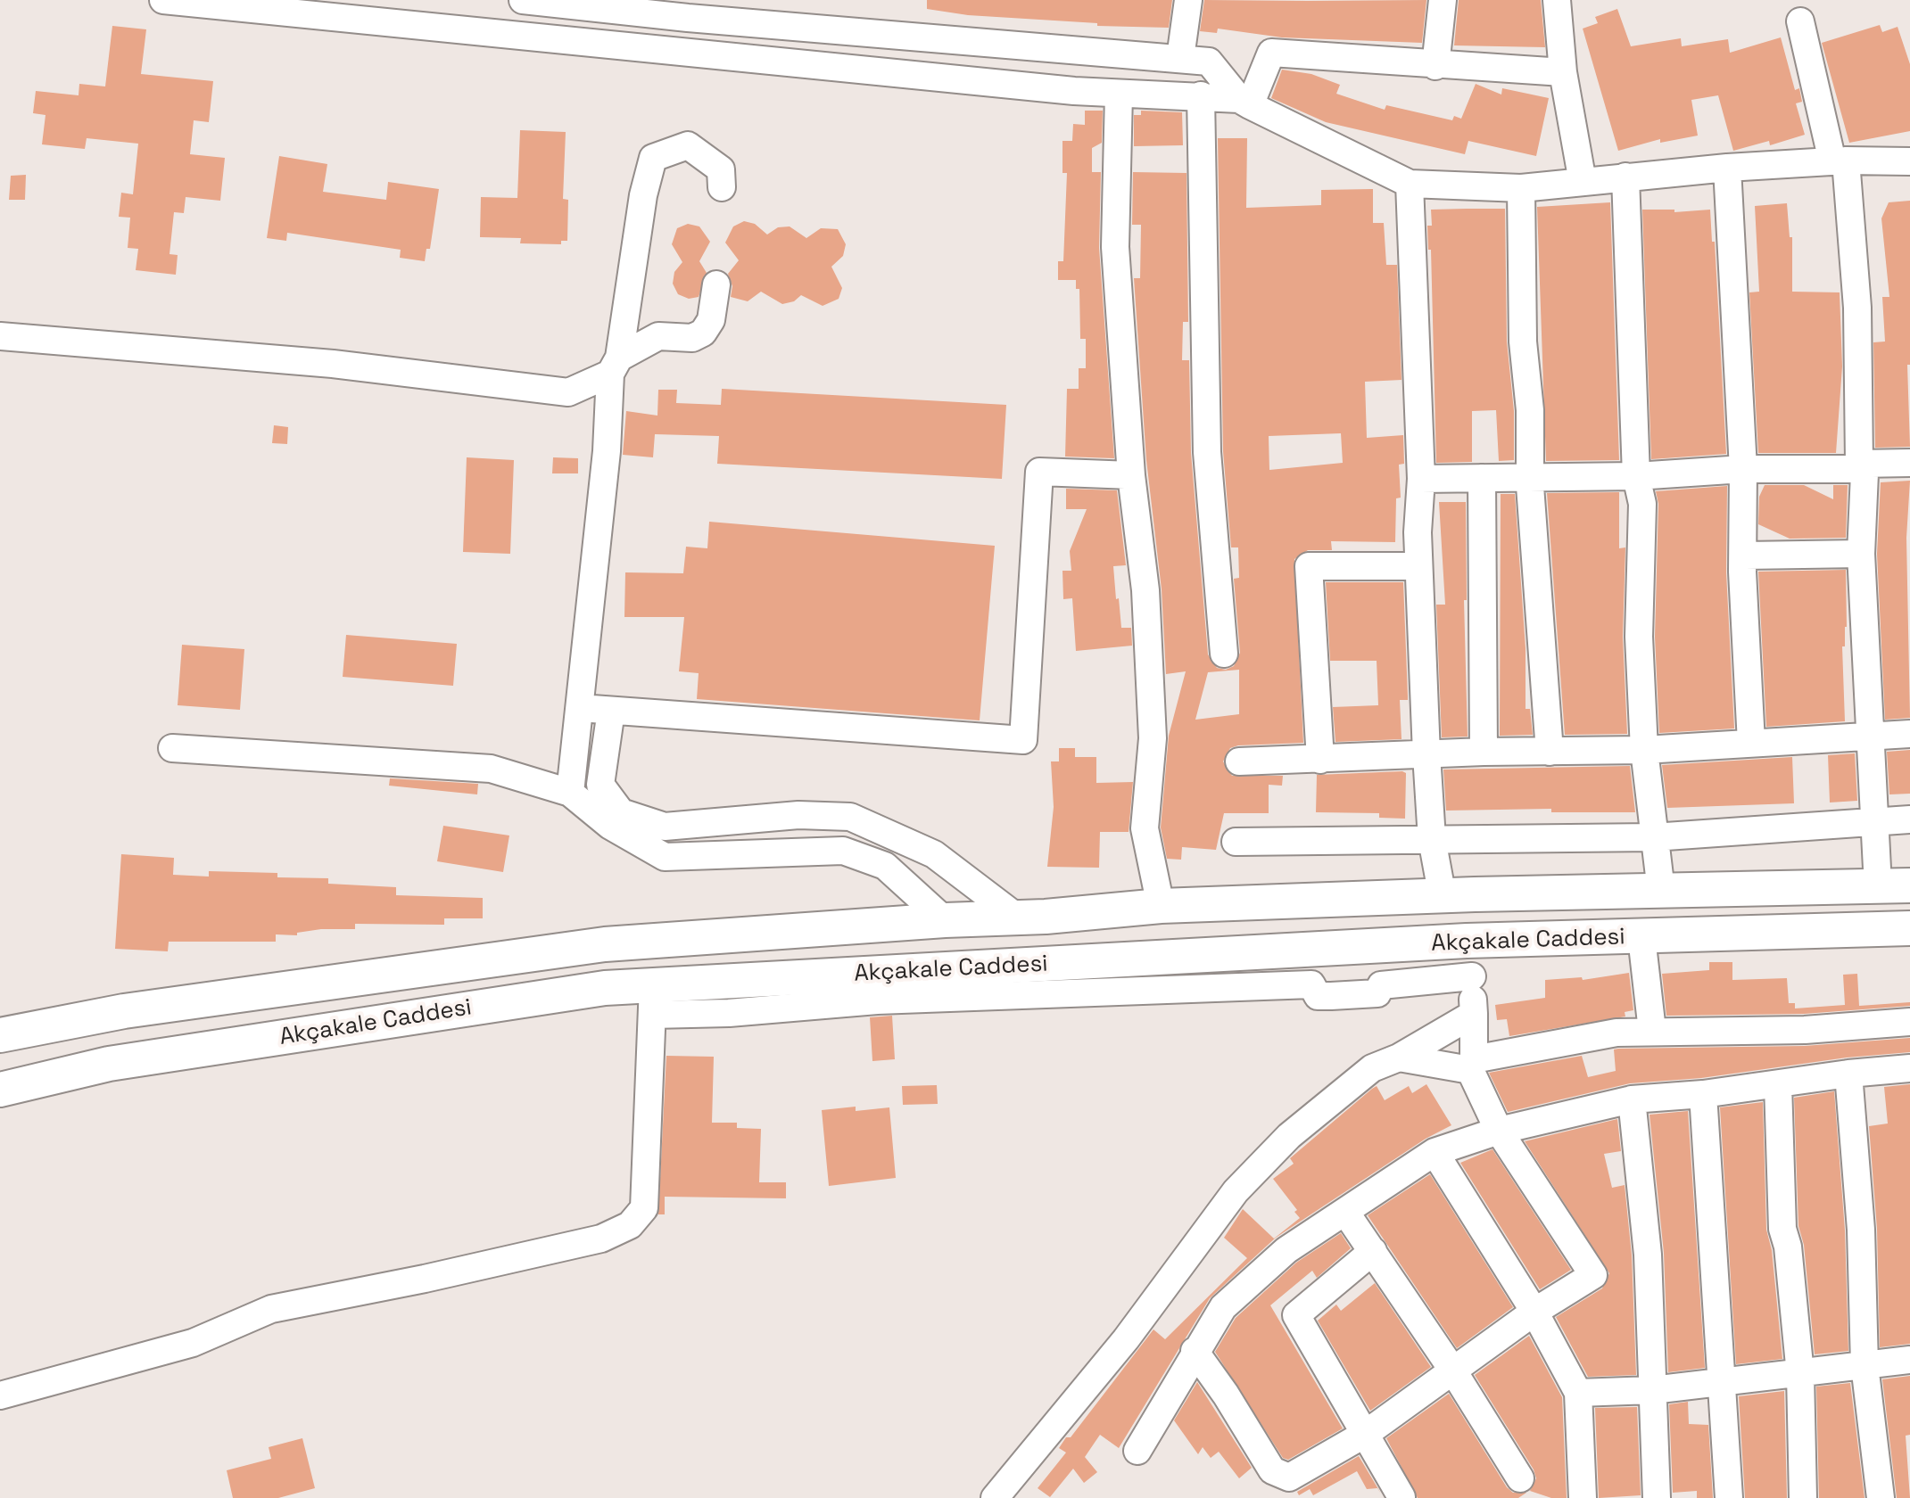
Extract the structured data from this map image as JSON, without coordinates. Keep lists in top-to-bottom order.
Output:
{
  "streets": {
    "main road": ["Akçakale Caddesi"]
  }
}
